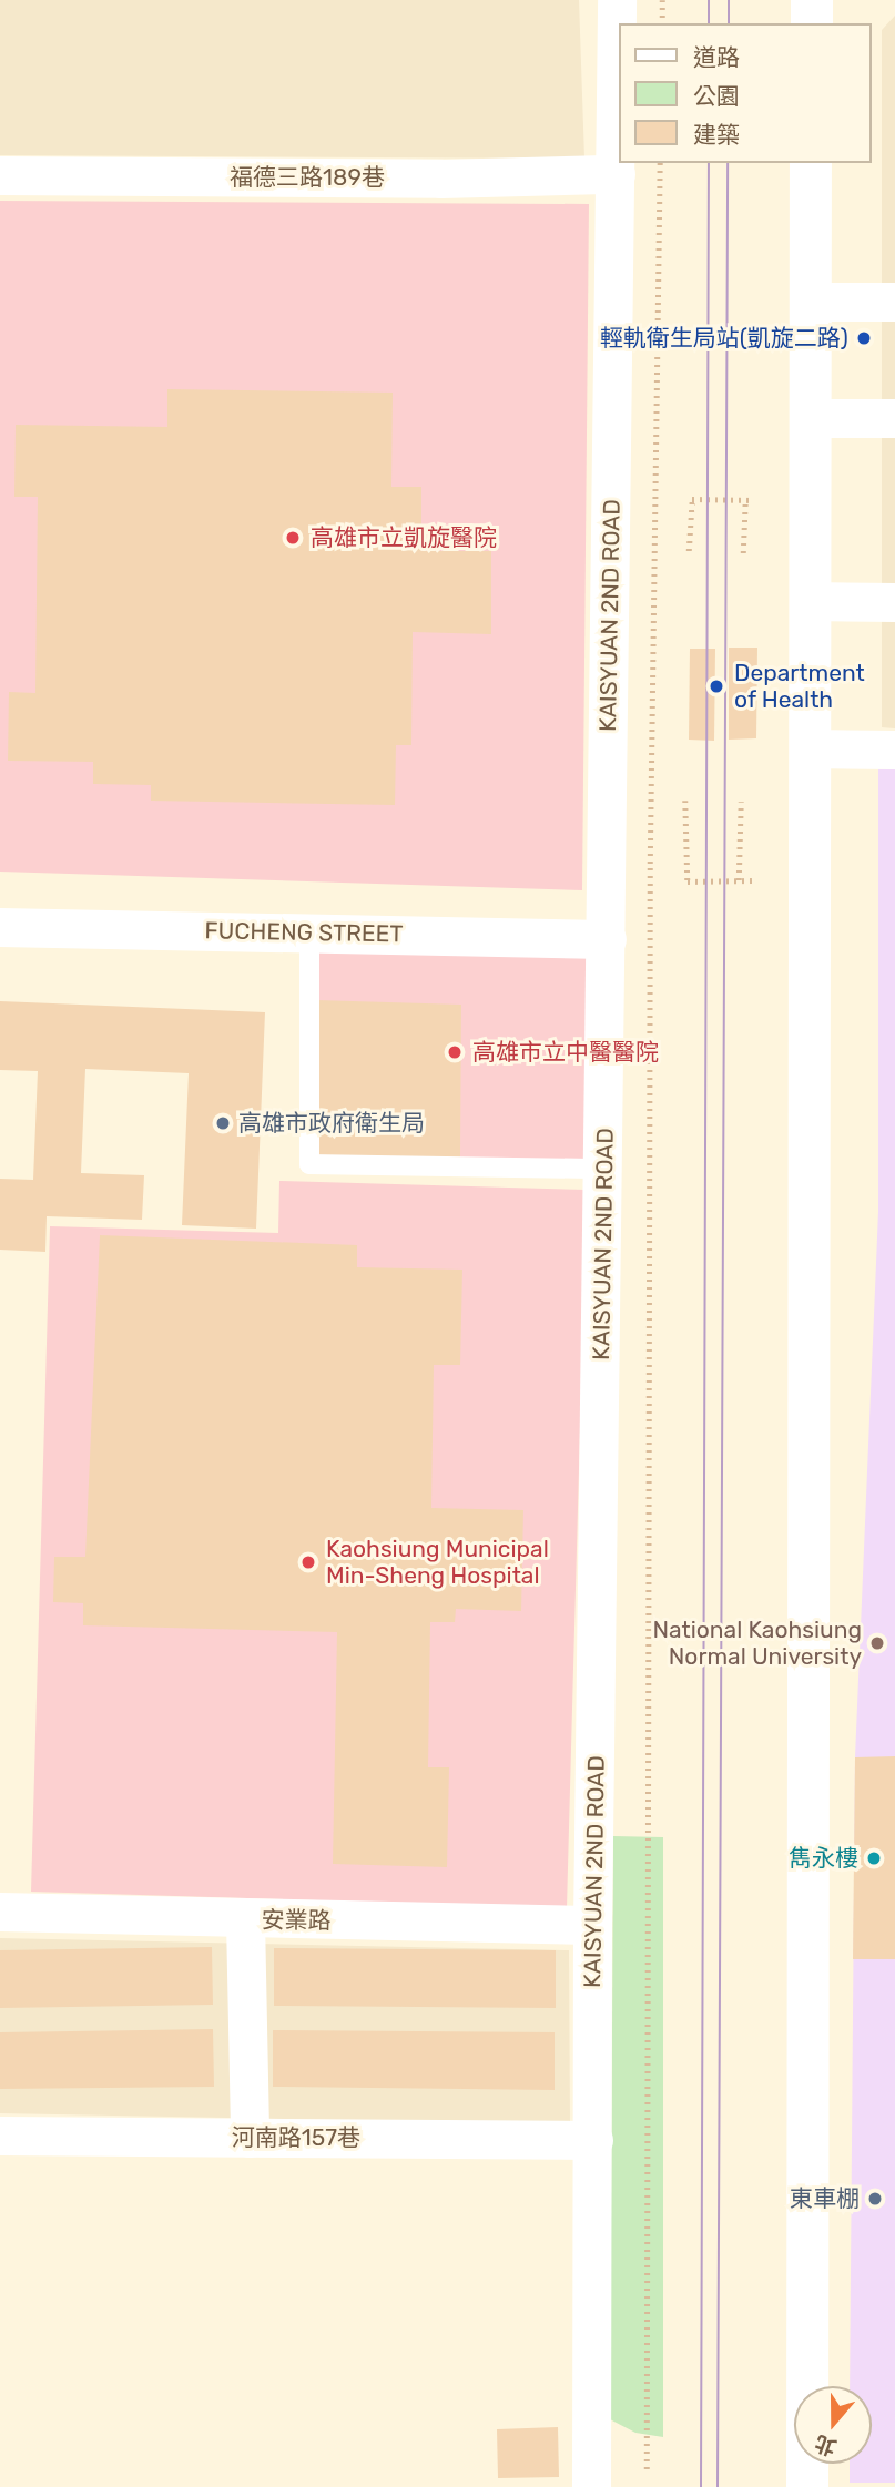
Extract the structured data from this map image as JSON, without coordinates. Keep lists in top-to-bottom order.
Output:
{
  "streets": {
    "street": [
      "福德三路189巷",
      "KAISYUAN 2ND ROAD",
      "FUCHENG STREET",
      "安業路",
      "河南路157巷"
    ]
  },
  "crossings": [
    ["福德三路189巷", "KAISYUAN 2ND ROAD"],
    ["KAISYUAN 2ND ROAD", "FUCHENG STREET"],
    ["KAISYUAN 2ND ROAD", "安業路"],
    ["KAISYUAN 2ND ROAD", "河南路157巷"]
  ],
  "places": [
    "輕軌衛生局站(凱旋二路)",
    "高雄市立凱旋醫院",
    "Department of Health",
    "高雄市立中醫醫院",
    "高雄市政府衛生局",
    "Kaohsiung Municipal Min-Sheng Hospital",
    "National Kaohsiung Normal University",
    "雋永樓",
    "東車棚"
  ],
  "legend": ["道路", "公園", "建築"],
  "north": "bottom"
}
